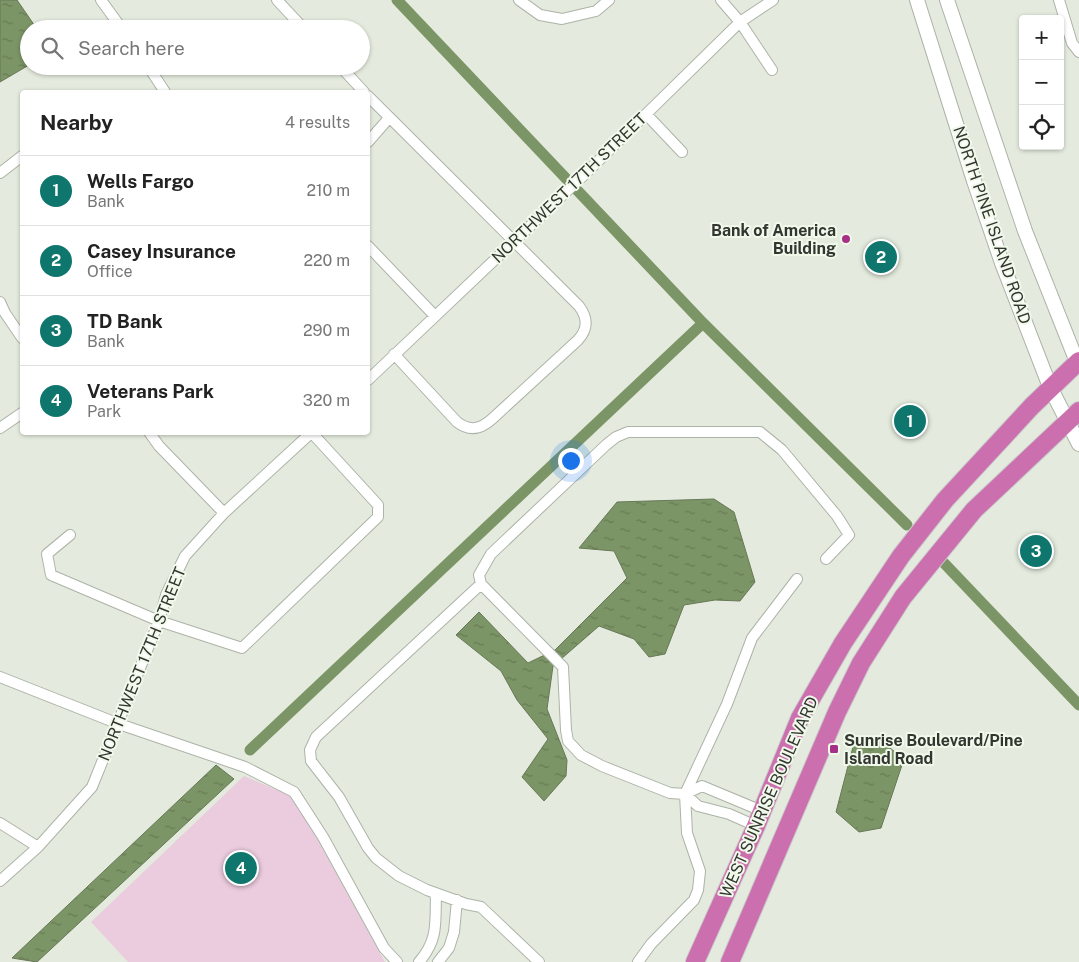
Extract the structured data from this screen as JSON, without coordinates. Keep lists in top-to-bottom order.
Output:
{
  "streets": {
    "highway": ["WEST SUNRISE BOULEVARD"],
    "main road": ["NORTH PINE ISLAND ROAD"],
    "street": ["NORTHWEST 17TH STREET"]
  },
  "crossings": [
    ["NORTH PINE ISLAND ROAD", "WEST SUNRISE BOULEVARD"]
  ],
  "places": {
    "other": ["Bank of America Building"],
    "transit": ["Sunrise Boulevard/Pine Island Road"]
  },
  "page": {
    "map_buttons": ["+", "−"],
    "search": "Search here",
    "heading": ["Nearby", "4 results"],
    "list": [
      {
        "mark": "1",
        "name": "Wells Fargo",
        "note": "Bank",
        "value": "210 m"
      },
      {
        "mark": "2",
        "name": "Casey Insurance",
        "note": "Office",
        "value": "220 m"
      },
      {
        "mark": "3",
        "name": "TD Bank",
        "note": "Bank",
        "value": "290 m"
      },
      {
        "mark": "4",
        "name": "Veterans Park",
        "note": "Park",
        "value": "320 m"
      }
    ],
    "pins": [
      "2",
      "1",
      "3",
      "4"
    ]
  }
}
